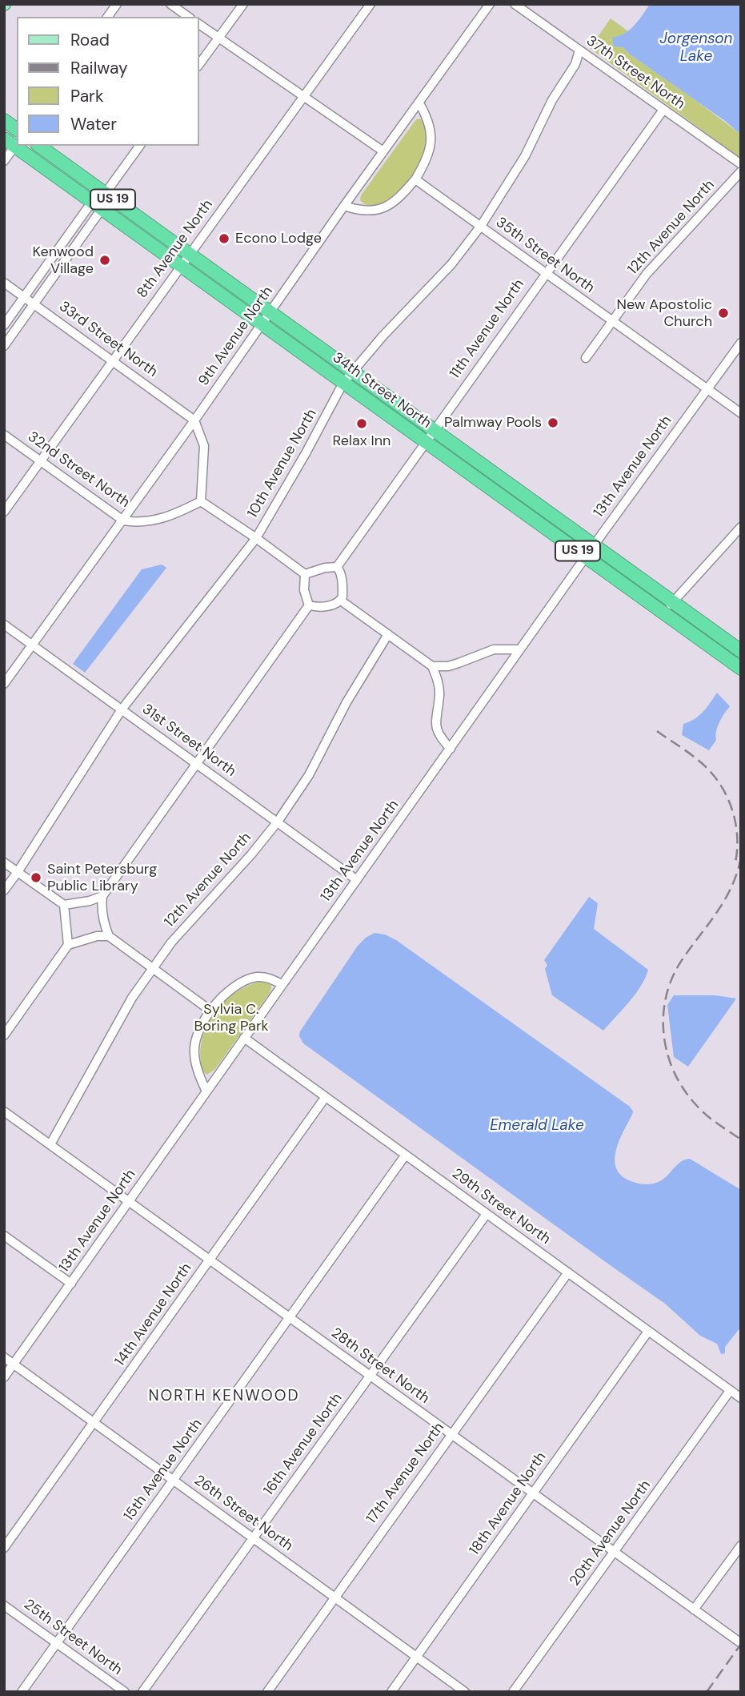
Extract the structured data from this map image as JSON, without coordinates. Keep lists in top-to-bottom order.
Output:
{
  "streets": {
    "highway": ["US 19", "34th Street North"],
    "street": [
      "37th Street North",
      "12th Avenue North",
      "8th Avenue North",
      "35th Street North",
      "11th Avenue North",
      "9th Avenue North",
      "33rd Street North",
      "10th Avenue North",
      "13th Avenue North",
      "32nd Street North",
      "31st Street North",
      "29th Street North",
      "14th Avenue North",
      "28th Street North",
      "16th Avenue North",
      "15th Avenue North",
      "17th Avenue North",
      "18th Avenue North",
      "26th Street North",
      "20th Avenue North",
      "25th Street North"
    ]
  },
  "crossings": [
    ["37th Street North", "11th Avenue North"],
    ["37th Street North", "10th Avenue North"],
    ["12th Avenue North", "35th Street North"],
    ["12th Avenue North", "31st Street North"],
    ["12th Avenue North", "28th Street North"],
    ["8th Avenue North", "33rd Street North"],
    ["8th Avenue North", "34th Street North"],
    ["8th Avenue North", "32nd Street North"],
    ["35th Street North", "11th Avenue North"],
    ["35th Street North", "10th Avenue North"],
    ["35th Street North", "13th Avenue North"],
    ["11th Avenue North", "34th Street North"],
    ["9th Avenue North", "33rd Street North"],
    ["9th Avenue North", "34th Street North"],
    ["9th Avenue North", "32nd Street North"],
    ["9th Avenue North", "31st Street North"],
    ["34th Street North", "10th Avenue North"],
    ["34th Street North", "13th Avenue North"],
    ["10th Avenue North", "31st Street North"],
    ["13th Avenue North", "31st Street North"],
    ["13th Avenue North", "29th Street North"],
    ["13th Avenue North", "28th Street North"],
    ["13th Avenue North", "26th Street North"],
    ["29th Street North", "14th Avenue North"],
    ["29th Street North", "16th Avenue North"],
    ["29th Street North", "15th Avenue North"],
    ["29th Street North", "17th Avenue North"],
    ["29th Street North", "18th Avenue North"],
    ["29th Street North", "20th Avenue North"],
    ["14th Avenue North", "28th Street North"],
    ["14th Avenue North", "26th Street North"],
    ["28th Street North", "16th Avenue North"],
    ["28th Street North", "15th Avenue North"],
    ["28th Street North", "17th Avenue North"],
    ["28th Street North", "18th Avenue North"],
    ["28th Street North", "20th Avenue North"],
    ["16th Avenue North", "26th Street North"],
    ["15th Avenue North", "26th Street North"],
    ["15th Avenue North", "25th Street North"],
    ["17th Avenue North", "26th Street North"],
    ["18th Avenue North", "26th Street North"]
  ],
  "districts": ["NORTH KENWOOD"],
  "water": ["Jorgenson Lake", "Emerald Lake"],
  "parks": ["Sylvia C. Boring Park"],
  "places": [
    "Econo Lodge",
    "Kenwood Village",
    "New Apostolic Church",
    "Palmway Pools",
    "Relax Inn",
    "Saint Petersburg Public Library"
  ],
  "legend": [
    "Road",
    "Railway",
    "Park",
    "Water"
  ]
}
